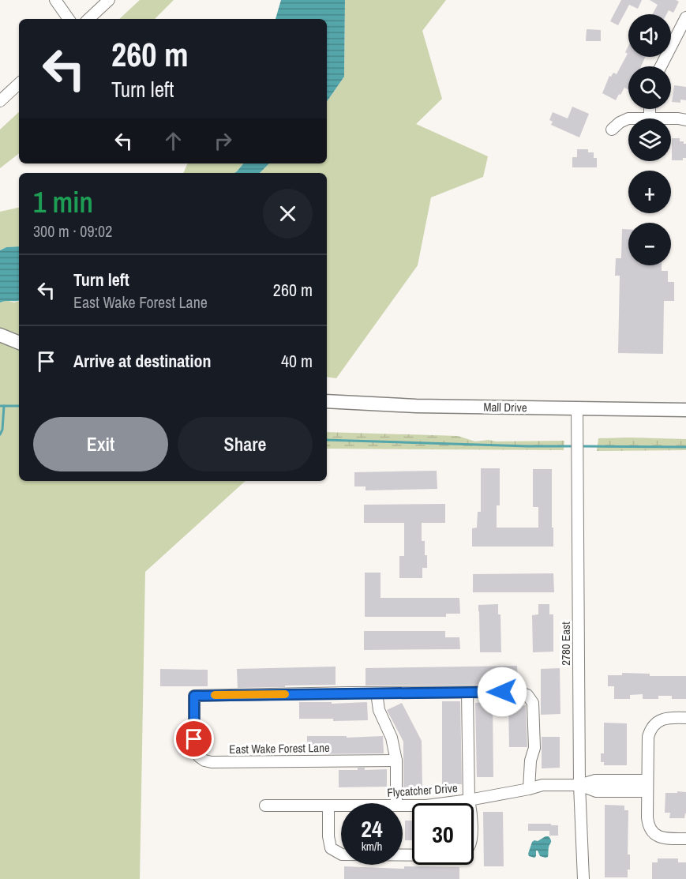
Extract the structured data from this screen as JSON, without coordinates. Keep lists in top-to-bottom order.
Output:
{
  "streets": {
    "main road": ["Mall Drive"],
    "street": ["2780 East", "East Wake Forest Lane", "Flycatcher Drive"]
  },
  "crossings": [
    ["Mall Drive", "2780 East"],
    ["2780 East", "Flycatcher Drive"]
  ],
  "page": {
    "map_buttons": ["+", "−"],
    "turn": ["260 m", "Turn left"],
    "heading": ["1 min", "300 m · 09:02"],
    "list": [
      {
        "name": "Turn left",
        "note": "East Wake Forest Lane",
        "value": "260 m"
      },
      {
        "name": "Arrive at destination",
        "value": "40 m"
      }
    ],
    "buttons": ["Exit", "Share"],
    "speed": "24 km/h",
    "limit": "30"
  }
}
